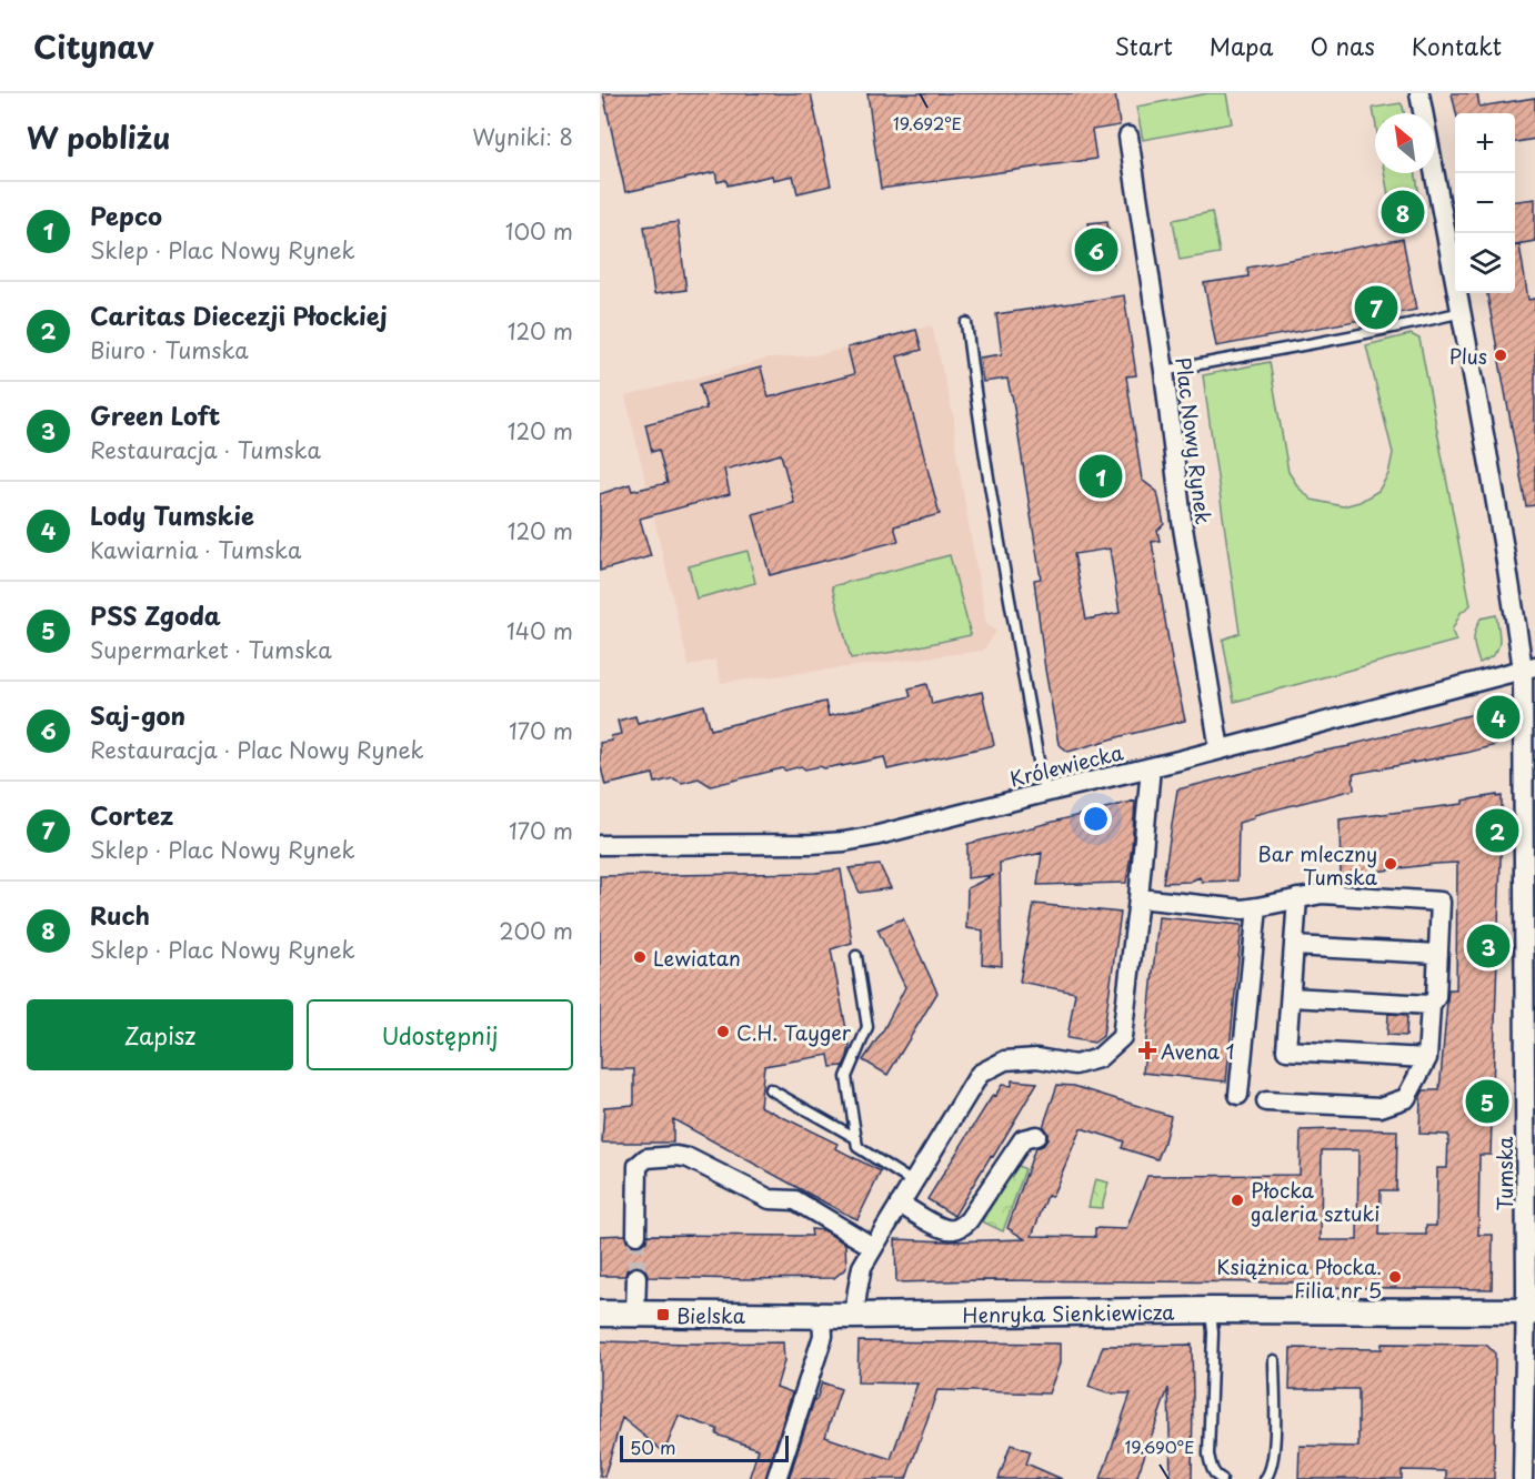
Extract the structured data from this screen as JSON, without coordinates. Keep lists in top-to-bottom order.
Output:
{
  "streets": {
    "street": [
      "Plac Nowy Rynek",
      "Królewiecka",
      "Tumska",
      "Henryka Sienkiewicza"
    ]
  },
  "crossings": [
    ["Plac Nowy Rynek", "Królewiecka"],
    ["Królewiecka", "Tumska"],
    ["Tumska", "Henryka Sienkiewicza"]
  ],
  "places": {
    "other": [
      "Plus",
      "Bar mleczny Tumska",
      "Lewiatan",
      "C.H. Tayger",
      "Płocka galeria sztuki",
      "Książnica Płocka. Filia nr 5"
    ],
    "health": ["Avena 1"],
    "transit": ["Bielska"]
  },
  "scale_bar": "50 m",
  "north": "top left",
  "page": {
    "header": "Citynav",
    "nav": [
      "Start",
      "Mapa",
      "O nas",
      "Kontakt"
    ],
    "heading": ["W pobliżu", "Wyniki: 8"],
    "map_buttons": ["+", "−"],
    "list": [
      {
        "mark": "1",
        "name": "Pepco",
        "note": "Sklep · Plac Nowy Rynek",
        "value": "100 m"
      },
      {
        "mark": "2",
        "name": "Caritas Diecezji Płockiej",
        "note": "Biuro · Tumska",
        "value": "120 m"
      },
      {
        "mark": "3",
        "name": "Green Loft",
        "note": "Restauracja · Tumska",
        "value": "120 m"
      },
      {
        "mark": "4",
        "name": "Lody Tumskie",
        "note": "Kawiarnia · Tumska",
        "value": "120 m"
      },
      {
        "mark": "5",
        "name": "PSS Zgoda",
        "note": "Supermarket · Tumska",
        "value": "140 m"
      },
      {
        "mark": "6",
        "name": "Saj-gon",
        "note": "Restauracja · Plac Nowy Rynek",
        "value": "170 m"
      },
      {
        "mark": "7",
        "name": "Cortez",
        "note": "Sklep · Plac Nowy Rynek",
        "value": "170 m"
      },
      {
        "mark": "8",
        "name": "Ruch",
        "note": "Sklep · Plac Nowy Rynek",
        "value": "200 m"
      }
    ],
    "pins": [
      "8",
      "6",
      "7",
      "1",
      "4",
      "2",
      "3",
      "5"
    ],
    "buttons": ["Zapisz", "Udostępnij"],
    "scale": "50 m"
  },
  "coordinates": ["19.692°E", "19.690°E"]
}
